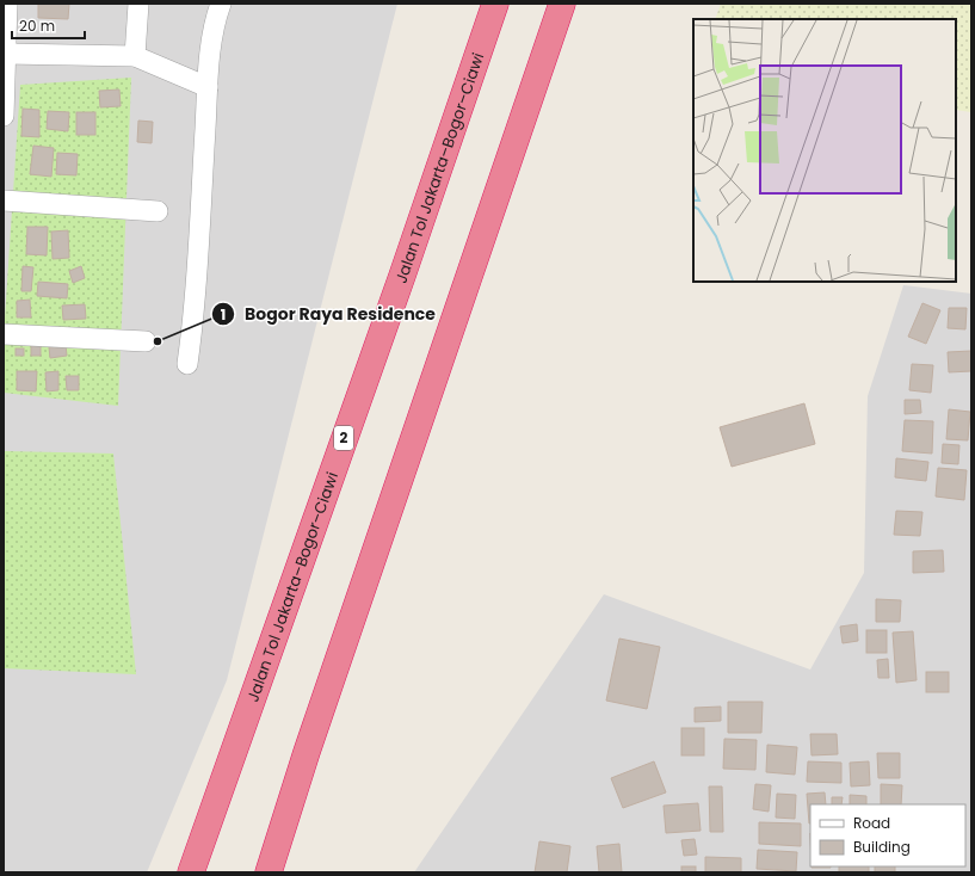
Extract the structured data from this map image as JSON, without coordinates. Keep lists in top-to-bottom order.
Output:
{
  "streets": {
    "highway": ["Jalan Tol Jakarta–Bogor–Ciawi", "2"]
  },
  "places": ["Bogor Raya Residence"],
  "legend": ["Road", "Building"],
  "scale_bar": "20 m"
}
